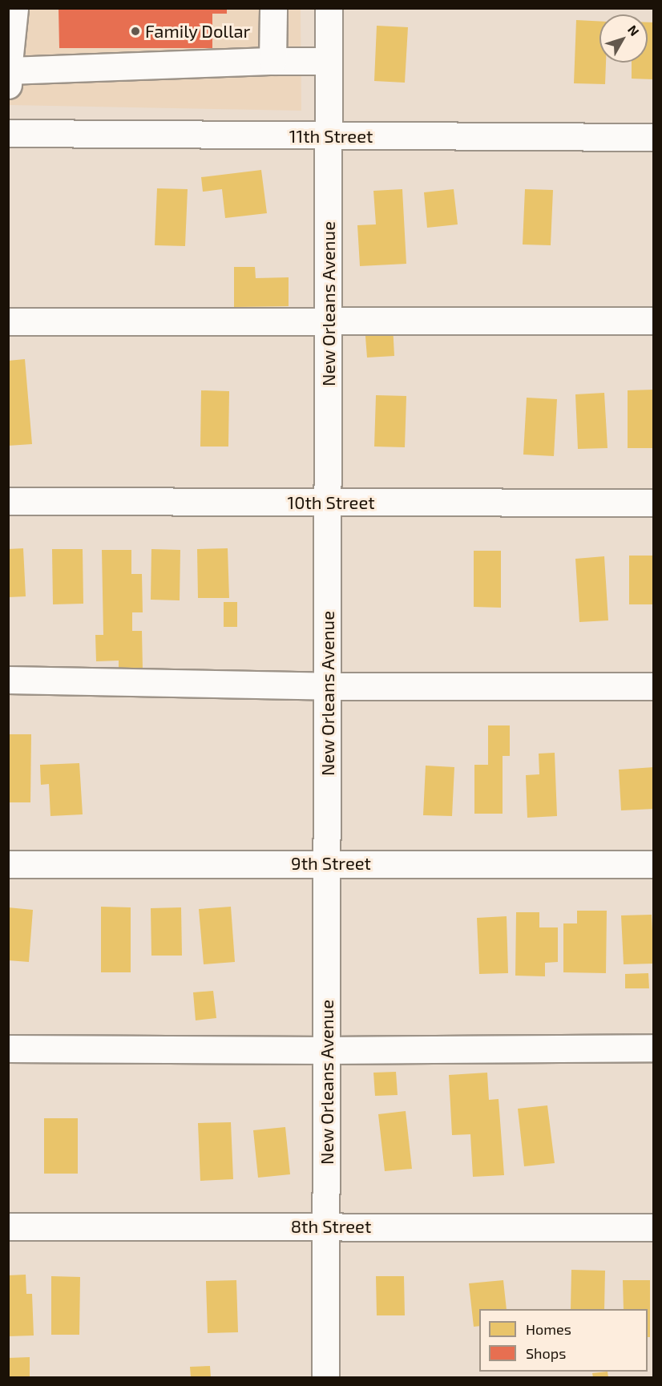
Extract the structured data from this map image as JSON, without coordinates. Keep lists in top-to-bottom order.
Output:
{
  "streets": {
    "street": [
      "11th Street",
      "New Orleans Avenue",
      "10th Street",
      "9th Street",
      "8th Street"
    ]
  },
  "crossings": [
    ["11th Street", "New Orleans Avenue"],
    ["New Orleans Avenue", "10th Street"],
    ["New Orleans Avenue", "9th Street"],
    ["New Orleans Avenue", "8th Street"]
  ],
  "places": ["Family Dollar"],
  "legend": ["Homes", "Shops"],
  "north": "top right"
}
